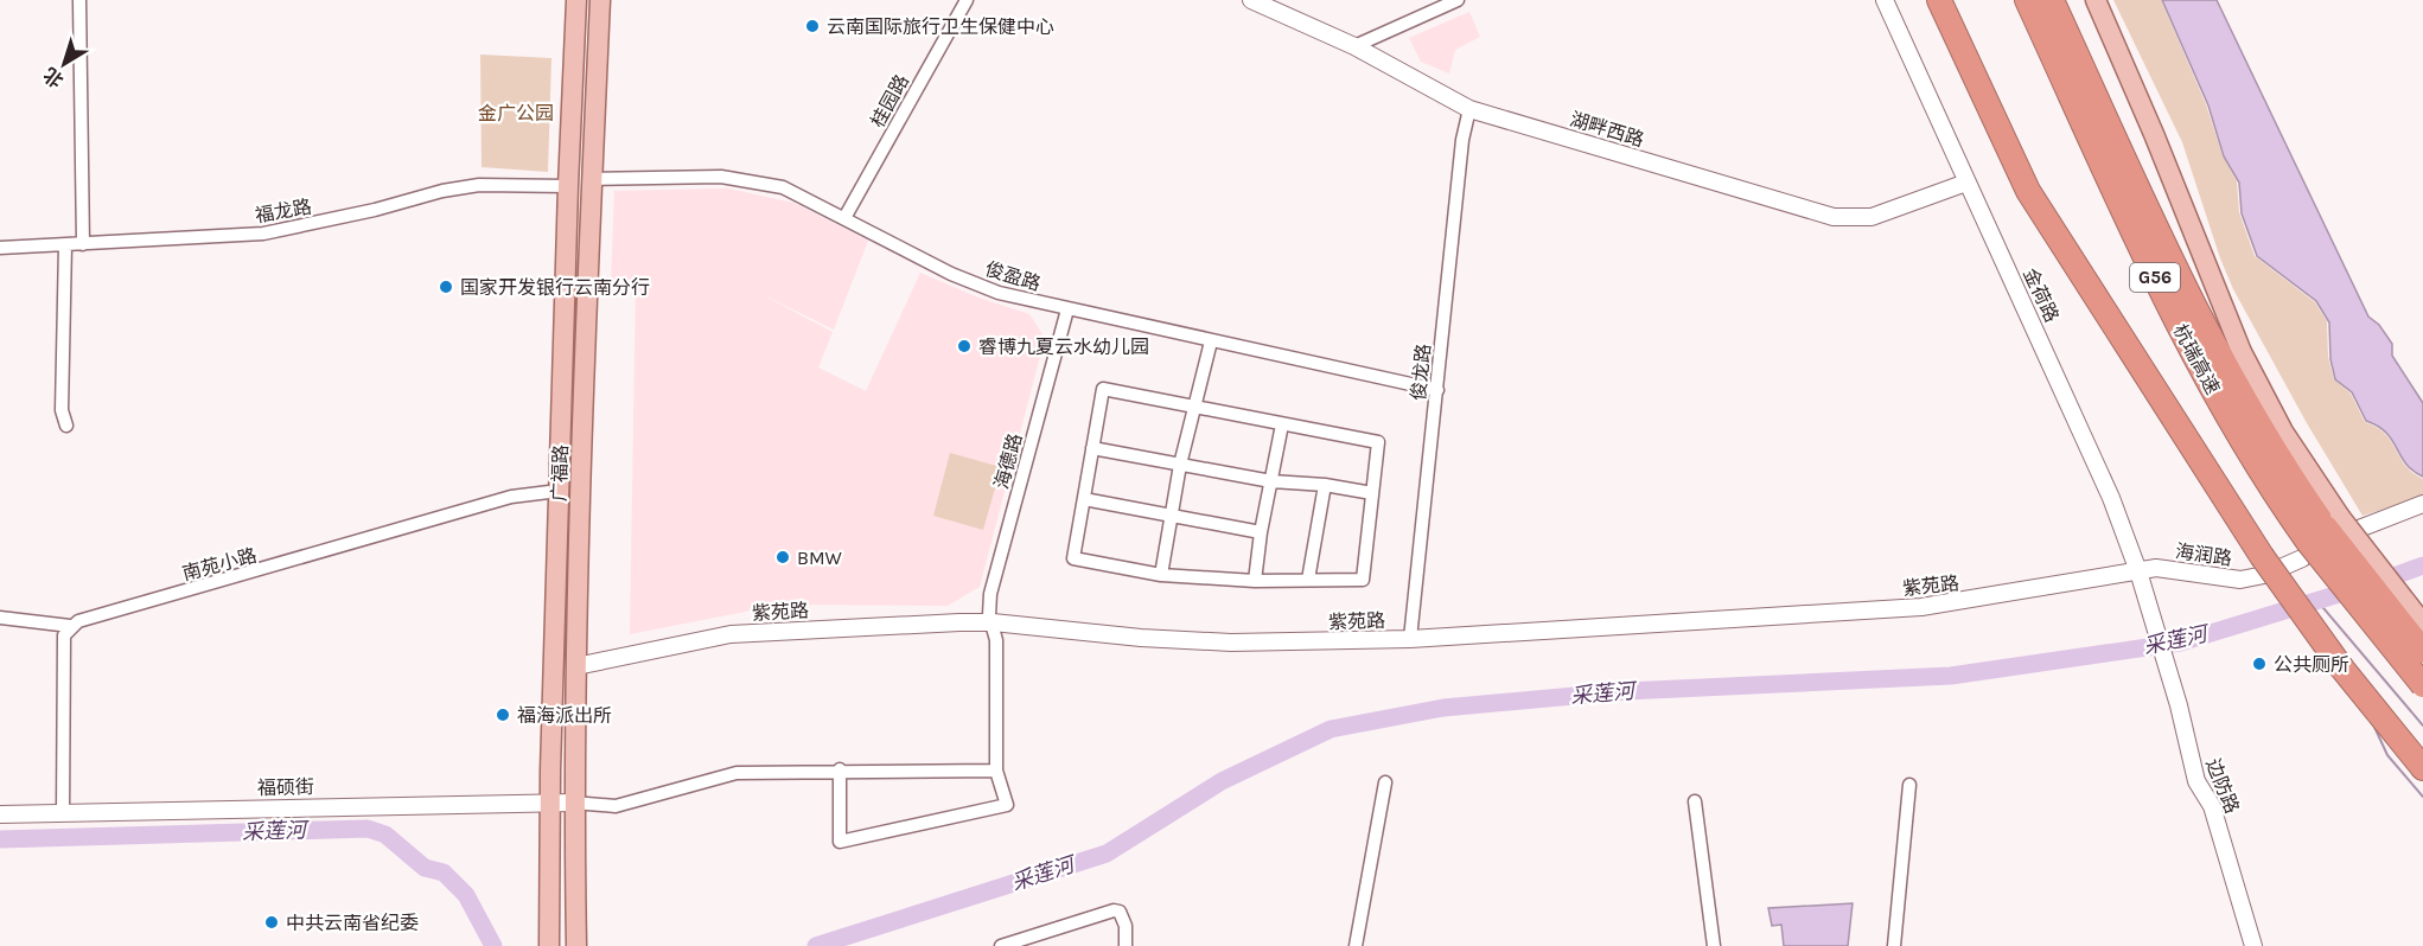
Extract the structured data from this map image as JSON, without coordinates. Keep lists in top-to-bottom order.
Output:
{
  "streets": {
    "highway": ["G56", "杭瑞高速"],
    "main road": ["广福路"],
    "street": [
      "桂园路",
      "湖畔西路",
      "福龙路",
      "俊盈路",
      "金荷路",
      "俊龙路",
      "海德路",
      "海润路",
      "南苑小路",
      "紫苑路",
      "边防路",
      "福硕街"
    ]
  },
  "crossings": [
    ["桂园路", "俊盈路"],
    ["湖畔西路", "金荷路"],
    ["湖畔西路", "俊龙路"],
    ["福龙路", "广福路"],
    ["俊盈路", "俊龙路"],
    ["俊盈路", "海德路"],
    ["俊盈路", "广福路"],
    ["金荷路", "海润路"],
    ["金荷路", "紫苑路"],
    ["金荷路", "边防路"],
    ["杭瑞高速", "海润路"],
    ["俊龙路", "紫苑路"],
    ["海德路", "紫苑路"],
    ["广福路", "南苑小路"],
    ["广福路", "紫苑路"],
    ["广福路", "福硕街"],
    ["海润路", "紫苑路"]
  ],
  "water": ["采莲河"],
  "parks": ["金广公园"],
  "places": [
    "云南国际旅行卫生保健中心",
    "国家开发银行云南分行",
    "睿博九夏云水幼儿园",
    "BMW",
    "公共厕所",
    "福海派出所",
    "中共云南省纪委"
  ],
  "north": "bottom left"
}
